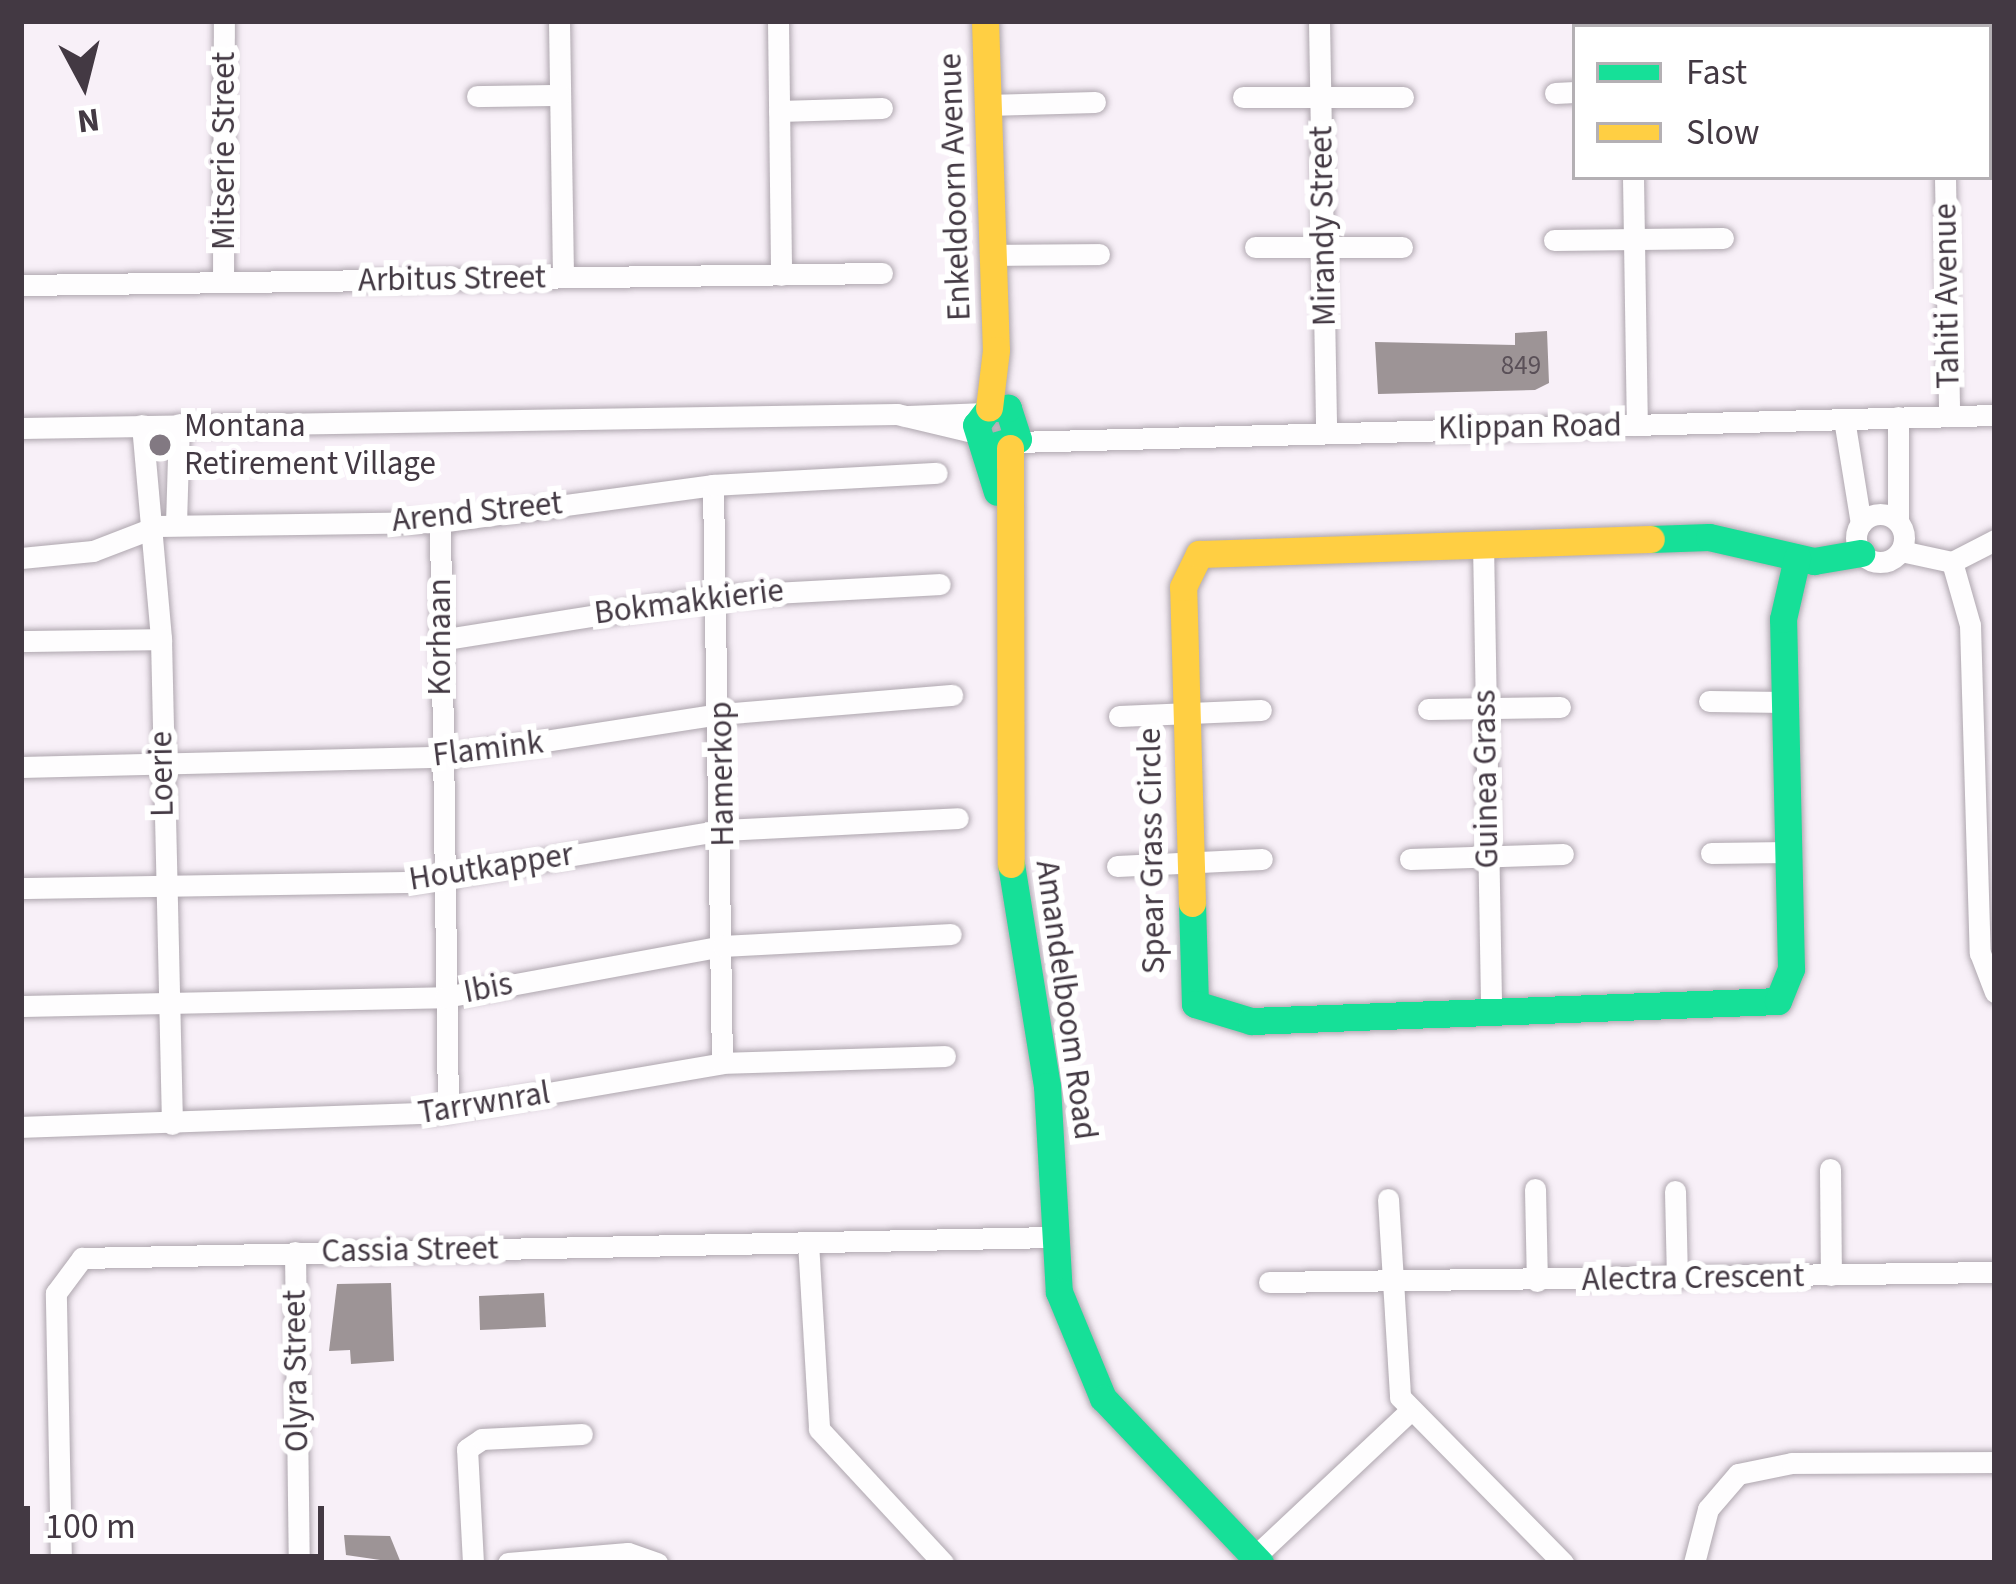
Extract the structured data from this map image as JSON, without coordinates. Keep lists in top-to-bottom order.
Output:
{
  "streets": {
    "street": [
      "Mitserie Street",
      "Enkeldoorn Avenue",
      "Mirandy Street",
      "Arbitus Street",
      "Tahiti Avenue",
      "Klippan Road",
      "Arend Street",
      "Bokmakkierie",
      "Korhaan",
      "Flamink",
      "Loerie",
      "Hamerkop",
      "Guinea Grass",
      "Spear Grass Circle",
      "Houtkapper",
      "Ibis",
      "Amandelboom Road",
      "Tarrwnral",
      "Cassia Street",
      "Alectra Crescent",
      "Olyra Street"
    ]
  },
  "crossings": [
    ["Mitserie Street", "Arbitus Street"],
    ["Enkeldoorn Avenue", "Klippan Road"],
    ["Enkeldoorn Avenue", "Amandelboom Road"],
    ["Mirandy Street", "Klippan Road"],
    ["Tahiti Avenue", "Klippan Road"],
    ["Klippan Road", "Loerie"],
    ["Klippan Road", "Amandelboom Road"],
    ["Arend Street", "Korhaan"],
    ["Arend Street", "Loerie"],
    ["Arend Street", "Hamerkop"],
    ["Bokmakkierie", "Korhaan"],
    ["Bokmakkierie", "Hamerkop"],
    ["Korhaan", "Flamink"],
    ["Korhaan", "Houtkapper"],
    ["Korhaan", "Ibis"],
    ["Korhaan", "Tarrwnral"],
    ["Flamink", "Loerie"],
    ["Flamink", "Hamerkop"],
    ["Loerie", "Houtkapper"],
    ["Loerie", "Ibis"],
    ["Loerie", "Tarrwnral"],
    ["Hamerkop", "Houtkapper"],
    ["Hamerkop", "Ibis"],
    ["Hamerkop", "Tarrwnral"],
    ["Guinea Grass", "Spear Grass Circle"],
    ["Amandelboom Road", "Cassia Street"],
    ["Cassia Street", "Olyra Street"]
  ],
  "places": ["Montana Retirement Village"],
  "house_numbers": ["849"],
  "legend": ["Fast", "Slow"],
  "scale_bar": "100 m",
  "north": "bottom"
}
